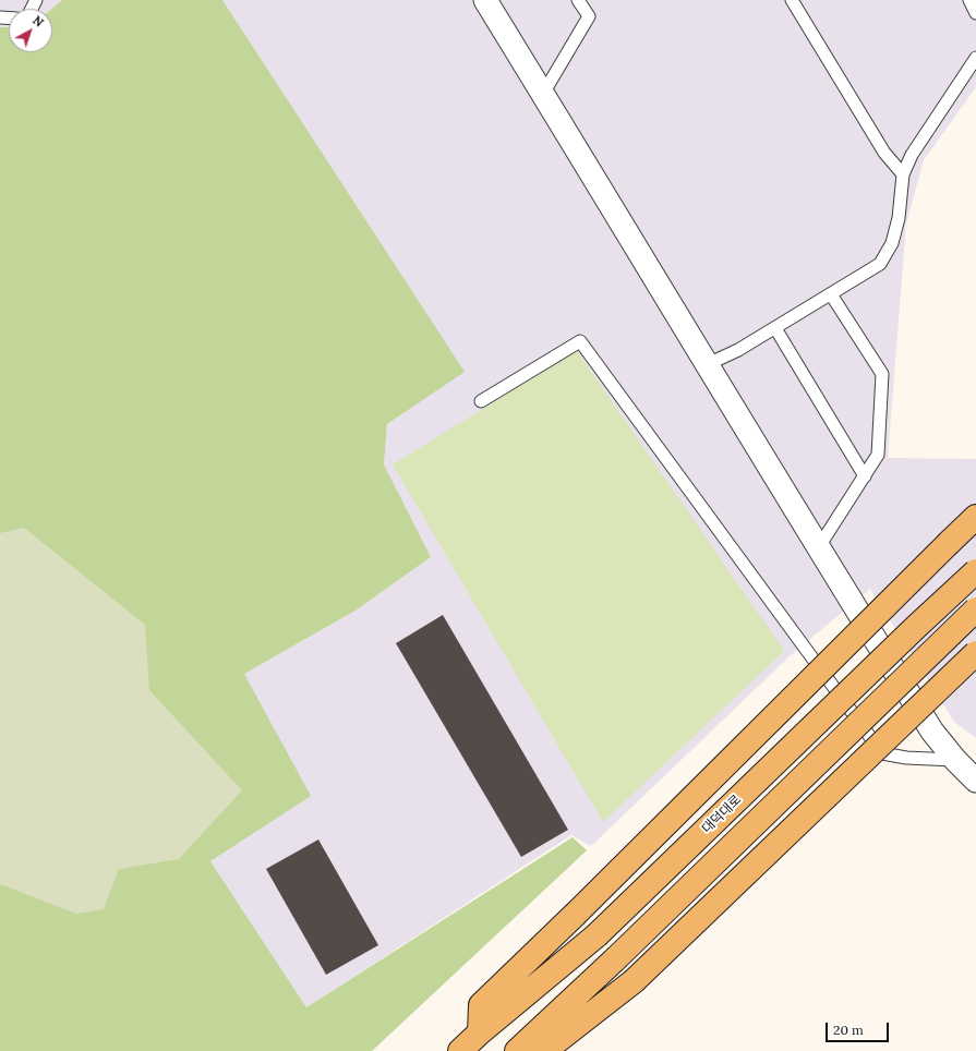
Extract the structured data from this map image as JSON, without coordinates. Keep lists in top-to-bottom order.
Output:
{
  "streets": {
    "main road": ["대덕대로"]
  },
  "scale_bar": "20 m",
  "north": "top right"
}
